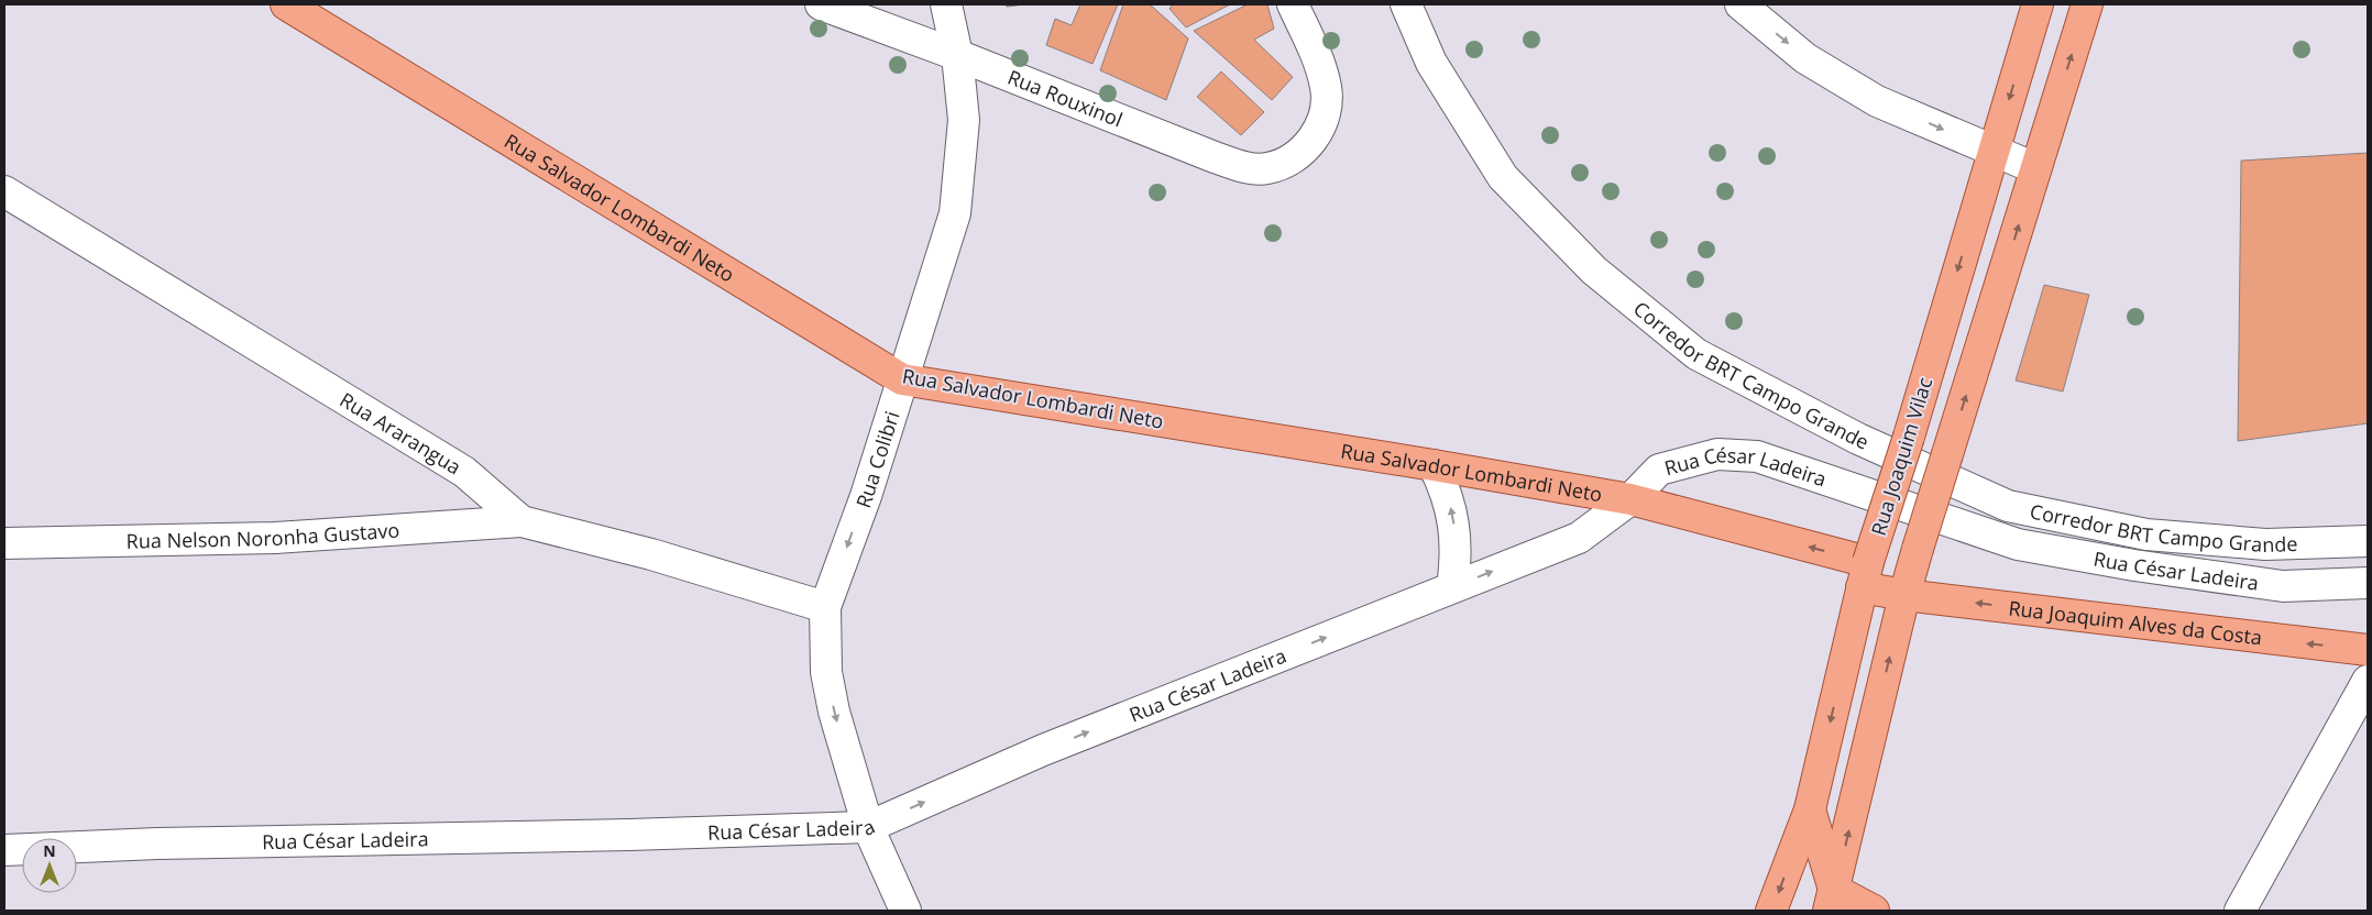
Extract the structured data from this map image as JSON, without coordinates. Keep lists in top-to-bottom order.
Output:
{
  "streets": {
    "main road": ["Rua Salvador Lombardi Neto", "Rua Joaquim Vilac", "Rua Joaquim Alves da Costa"],
    "street": [
      "Rua Rouxinol",
      "Corredor BRT Campo Grande",
      "Rua Ararangua",
      "Rua Colibri",
      "Rua César Ladeira",
      "Rua Nelson Noronha Gustavo"
    ]
  },
  "crossings": [
    ["Rua Rouxinol", "Rua Colibri"],
    ["Rua Salvador Lombardi Neto", "Rua Joaquim Vilac"],
    ["Rua Salvador Lombardi Neto", "Rua Colibri"],
    ["Rua Salvador Lombardi Neto", "Rua César Ladeira"],
    ["Rua Salvador Lombardi Neto", "Rua Joaquim Alves da Costa"],
    ["Rua Ararangua", "Rua Colibri"],
    ["Rua Ararangua", "Rua Nelson Noronha Gustavo"],
    ["Rua Colibri", "Rua César Ladeira"]
  ],
  "one_way": ["Rua Colibri", "Rua Joaquim Alves da Costa"],
  "north": "top"
}
